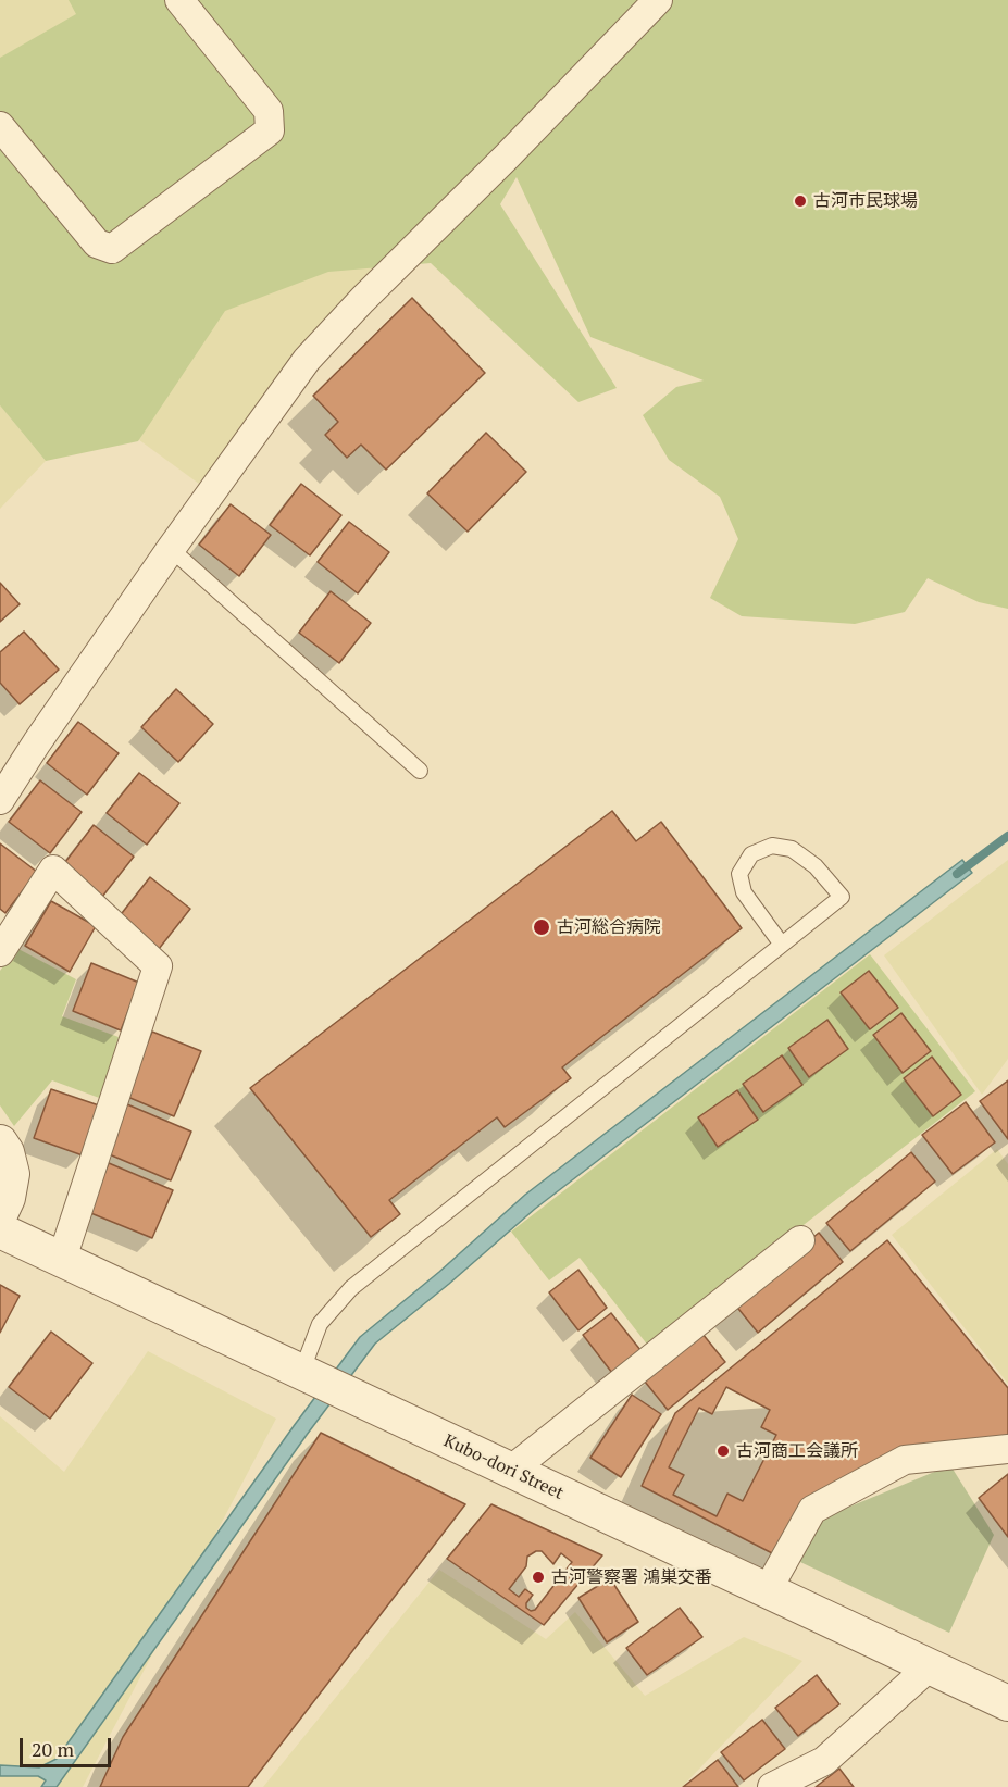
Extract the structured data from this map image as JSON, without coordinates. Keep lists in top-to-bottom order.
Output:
{
  "streets": {
    "street": ["Kubo-dori Street"]
  },
  "places": [
    "古河市民球場",
    "古河総合病院",
    "古河商工会議所",
    "古河警察署 鴻巣交番"
  ],
  "scale_bar": "20 m"
}
